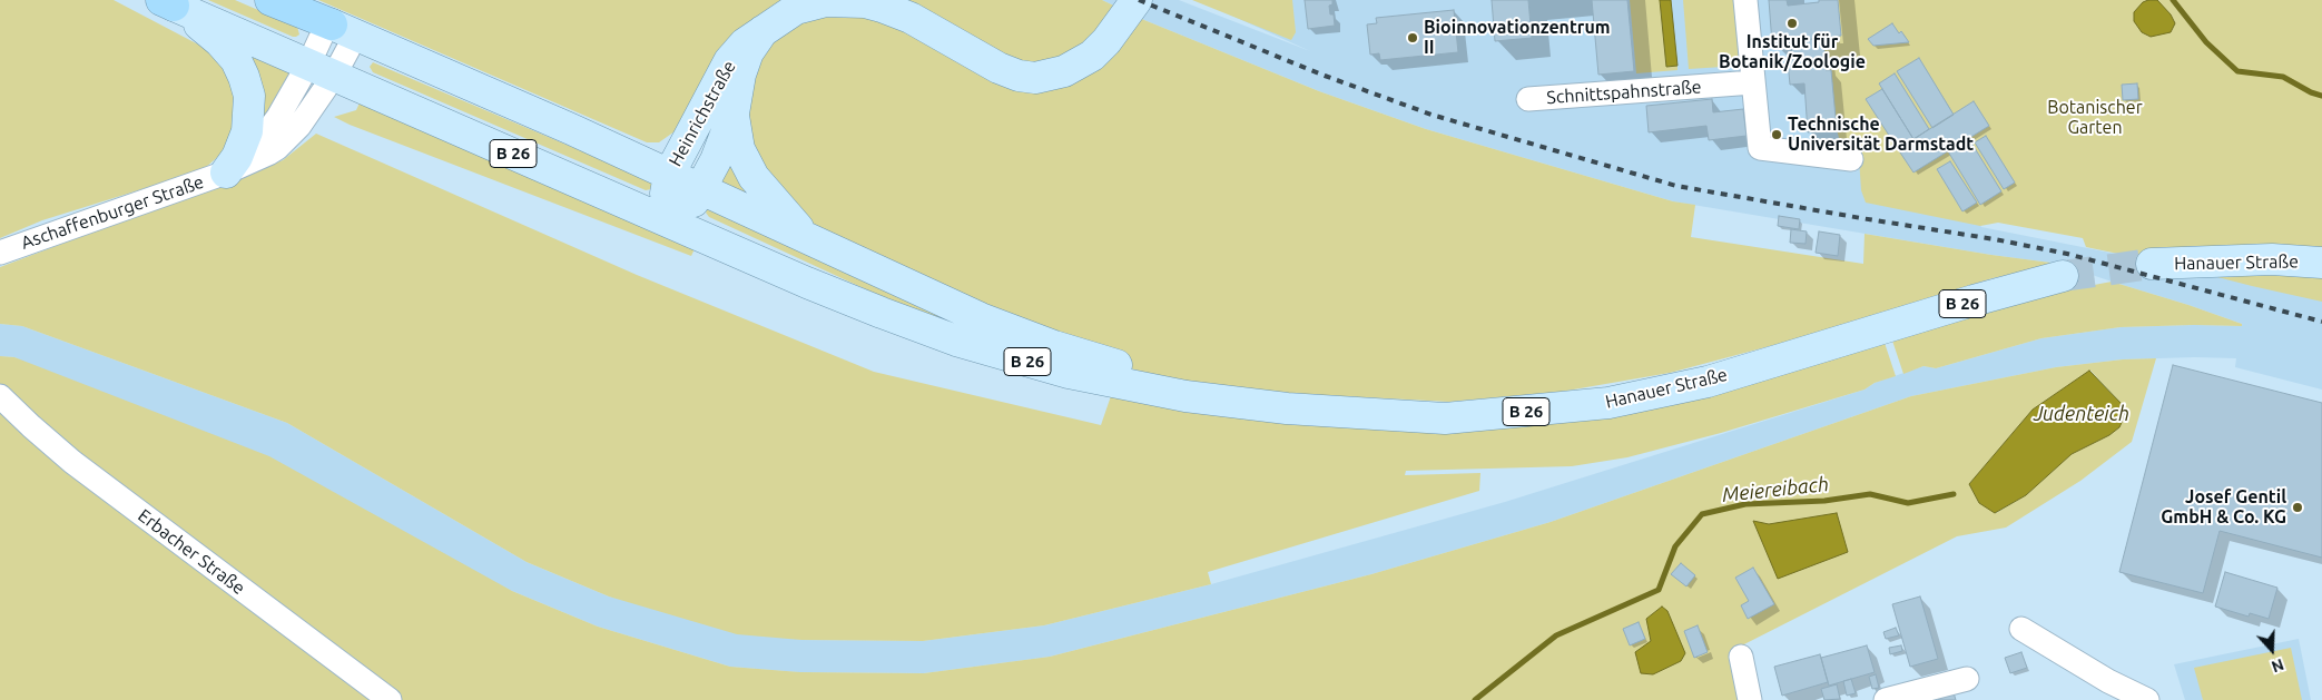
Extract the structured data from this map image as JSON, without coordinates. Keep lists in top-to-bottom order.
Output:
{
  "streets": {
    "highway": ["B 26"],
    "main road": ["Heinrichstraße", "Hanauer Straße"],
    "street": ["Schnittspahnstraße", "Aschaffenburger Straße", "Erbacher Straße"]
  },
  "crossings": [
    ["Heinrichstraße", "B 26"],
    ["B 26", "Aschaffenburger Straße"],
    ["B 26", "Hanauer Straße"]
  ],
  "water": ["Judenteich", "Meiereibach"],
  "parks": ["Botanischer Garten"],
  "places": [
    "Institut für Botanik/Zoologie",
    "Bioinnovationzentrum II",
    "Technische Universität Darmstadt",
    "Josef Gentil GmbH & Co. KG"
  ],
  "north": "bottom"
}
